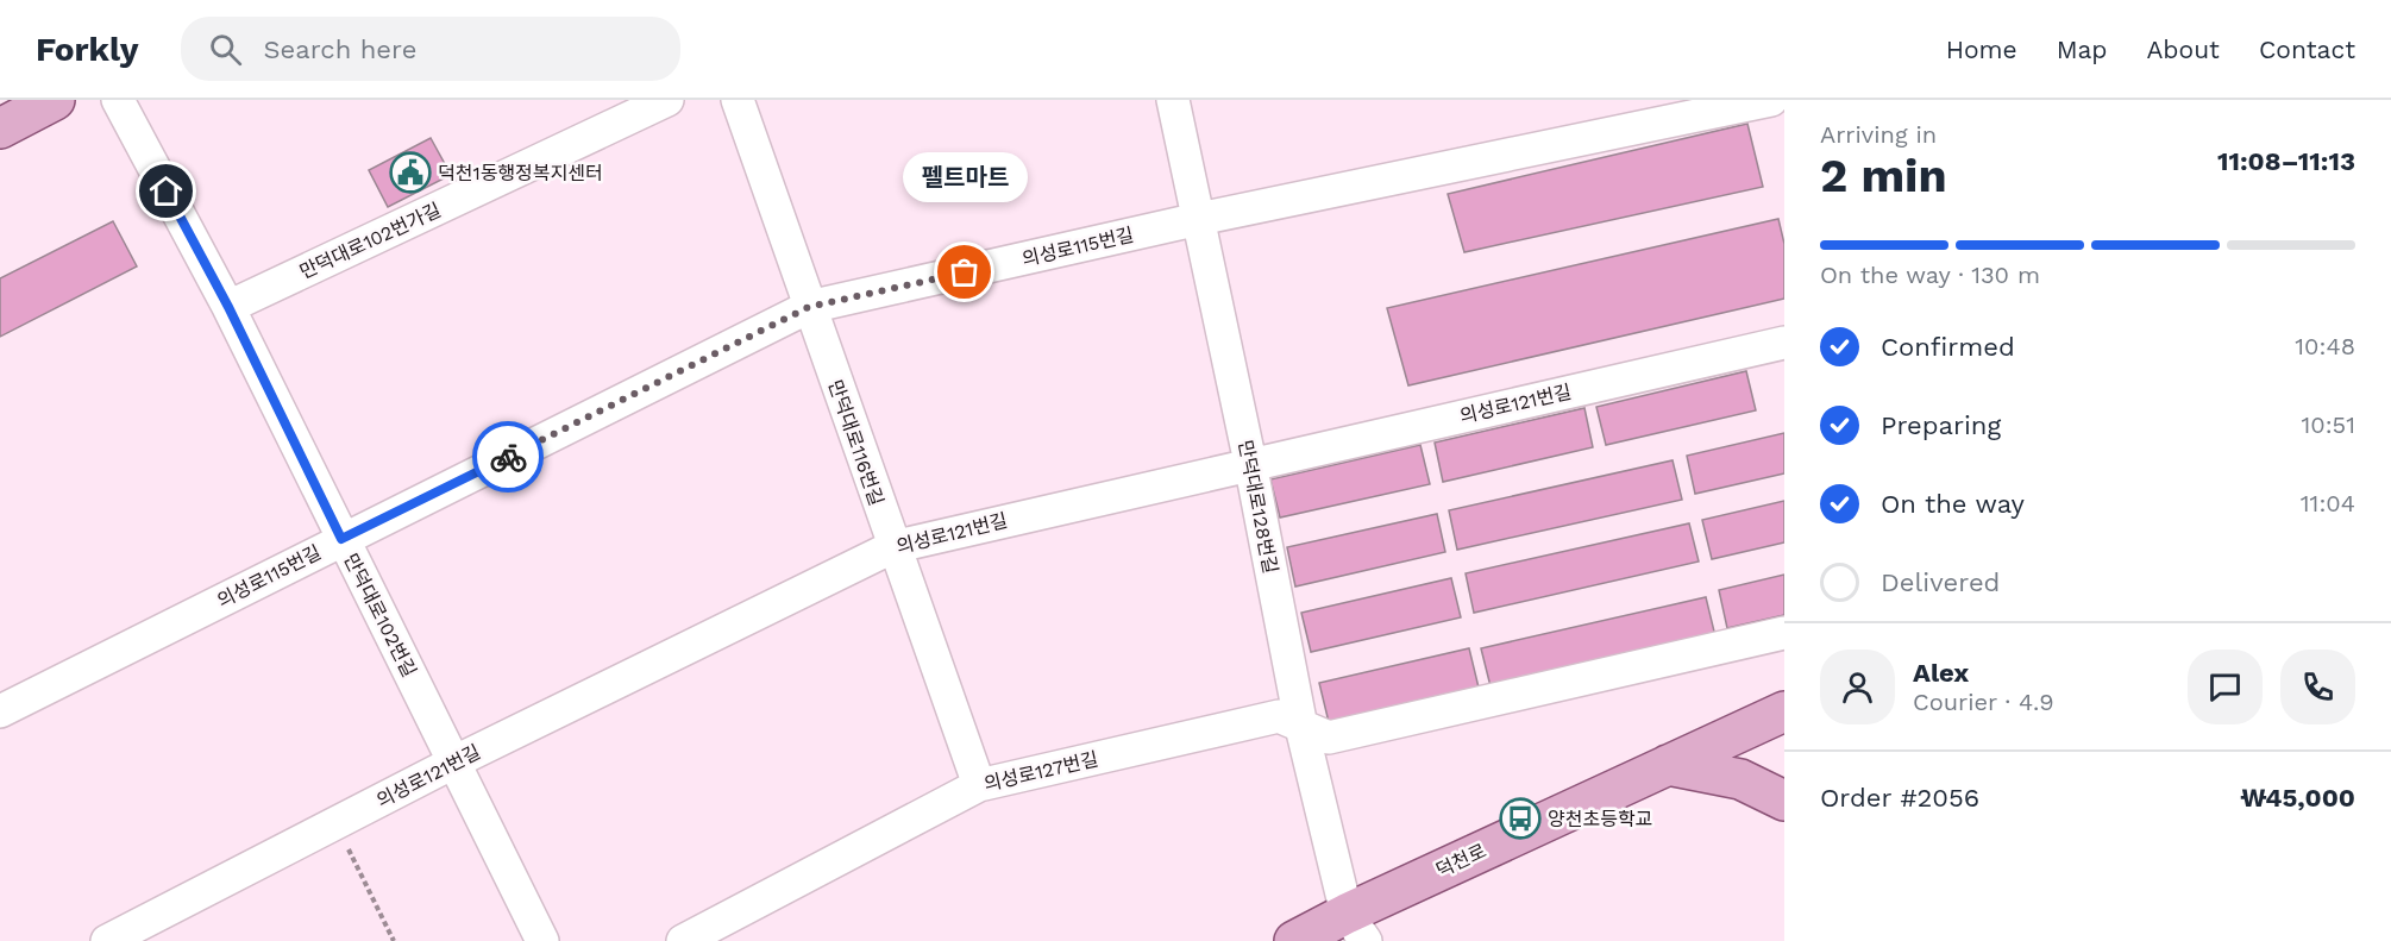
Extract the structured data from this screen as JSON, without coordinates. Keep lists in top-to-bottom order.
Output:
{
  "streets": {
    "main road": ["덕천로"],
    "street": [
      "만덕대로102번가길",
      "의성로115번길",
      "의성로121번길",
      "만덕대로116번길",
      "만덕대로128번길",
      "만덕대로102번길",
      "의성로127번길"
    ]
  },
  "crossings": [
    ["만덕대로102번가길", "만덕대로102번길"],
    ["의성로115번길", "만덕대로116번길"],
    ["의성로115번길", "만덕대로128번길"],
    ["의성로115번길", "만덕대로102번길"],
    ["의성로121번길", "만덕대로116번길"],
    ["의성로121번길", "만덕대로128번길"],
    ["의성로121번길", "만덕대로102번길"],
    ["만덕대로116번길", "의성로127번길"],
    ["만덕대로128번길", "의성로127번길"],
    ["만덕대로128번길", "덕천로"]
  ],
  "places": {
    "public building": ["덕천1동행정복지센터"],
    "other": ["펠트마트"],
    "bus stop": ["양천초등학교"]
  },
  "page": {
    "header": "Forkly",
    "search": "Search here",
    "nav": [
      "Home",
      "Map",
      "About",
      "Contact"
    ],
    "heading": ["2 min", "Arriving in", "11:08–11:13"],
    "panel": [
      "Alex",
      "Courier · 4.9",
      "Order #2056",
      "₩45,000"
    ],
    "bubble": "펠트마트",
    "bar": "On the way · 130 m",
    "list": [
      ["Confirmed", "10:48"],
      ["Preparing", "10:51"],
      ["On the way", "11:04"],
      "Delivered"
    ]
  }
}
